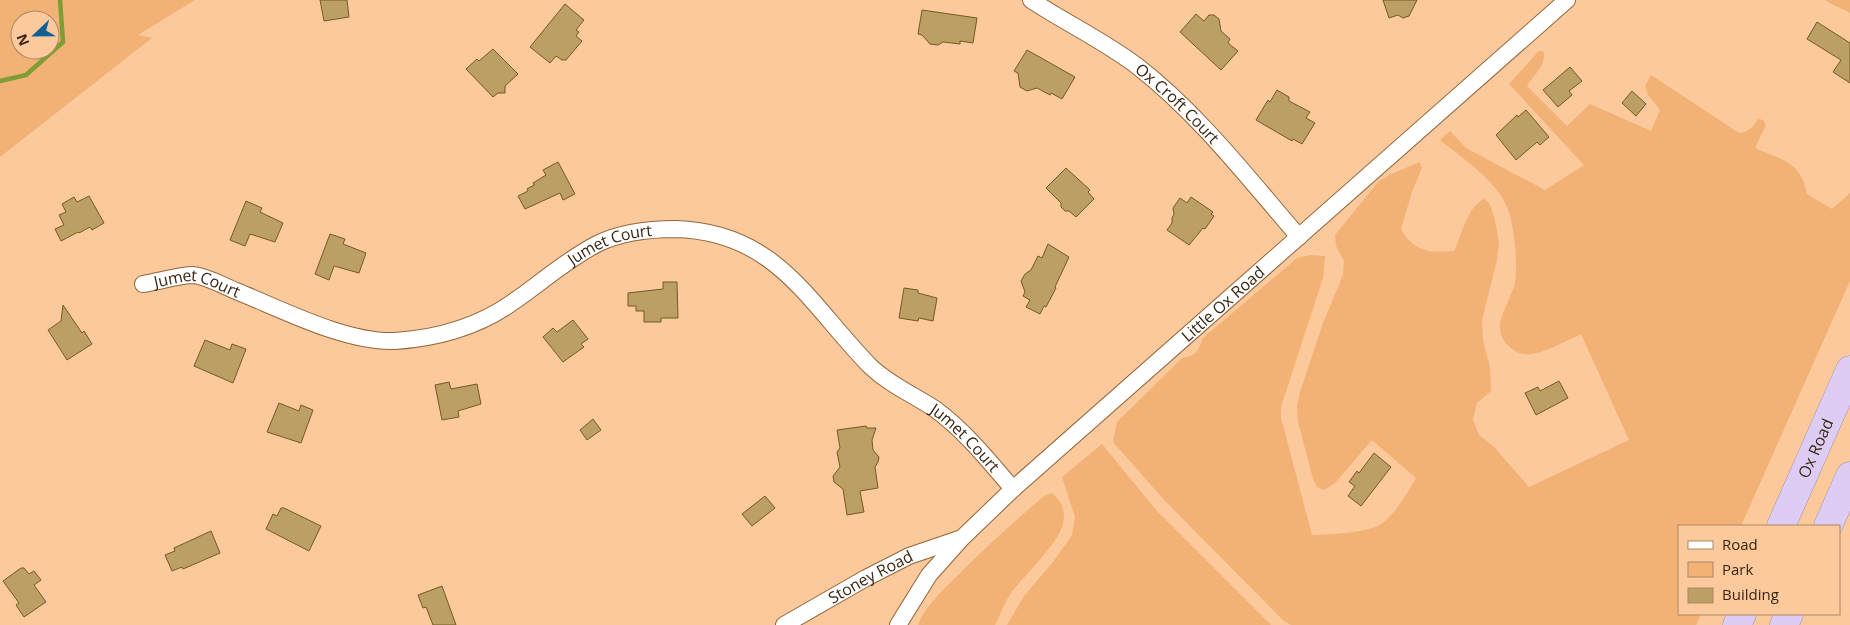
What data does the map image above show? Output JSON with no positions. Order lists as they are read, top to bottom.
{
  "streets": {
    "highway": ["Ox Road"],
    "street": [
      "Ox Croft Court",
      "Jumet Court",
      "Little Ox Road",
      "Stoney Road"
    ]
  },
  "crossings": [
    ["Ox Croft Court", "Little Ox Road"],
    ["Jumet Court", "Little Ox Road"],
    ["Little Ox Road", "Stoney Road"]
  ],
  "legend": ["Road", "Park", "Building"],
  "north": "left"
}
